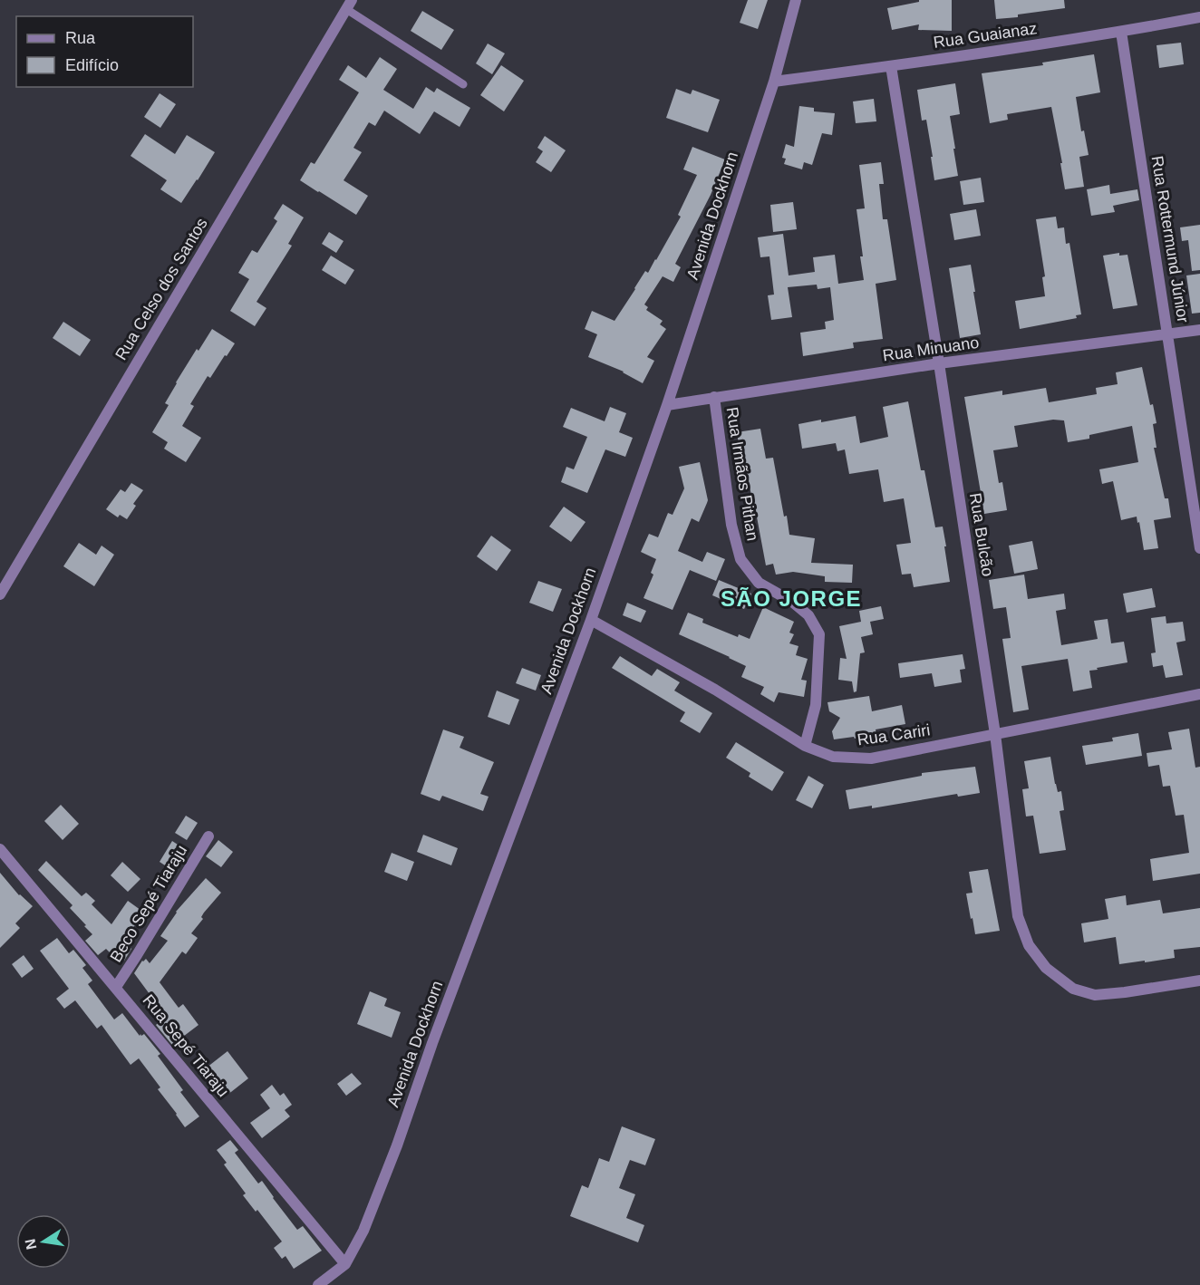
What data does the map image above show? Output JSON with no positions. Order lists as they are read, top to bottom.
{
  "streets": {
    "street": [
      "Rua Guaianaz",
      "Avenida Dockhorn",
      "Rua Rottermund Júnior",
      "Rua Celso dos Santos",
      "Rua Minuano",
      "Rua Irmãos Pithan",
      "Rua Bulcão",
      "Rua Cariri",
      "Beco Sepé Tiaraju",
      "Rua Sepé Tiaraju"
    ]
  },
  "crossings": [
    ["Rua Guaianaz", "Avenida Dockhorn"],
    ["Rua Guaianaz", "Rua Rottermund Júnior"],
    ["Rua Guaianaz", "Rua Bulcão"],
    ["Avenida Dockhorn", "Rua Minuano"],
    ["Avenida Dockhorn", "Rua Cariri"],
    ["Avenida Dockhorn", "Rua Sepé Tiaraju"],
    ["Rua Rottermund Júnior", "Rua Minuano"],
    ["Rua Minuano", "Rua Irmãos Pithan"],
    ["Rua Minuano", "Rua Bulcão"],
    ["Rua Irmãos Pithan", "Rua Cariri"],
    ["Rua Bulcão", "Rua Cariri"],
    ["Beco Sepé Tiaraju", "Rua Sepé Tiaraju"]
  ],
  "districts": ["SÃO JORGE"],
  "legend": ["Rua", "Edifício"],
  "north": "left"
}
